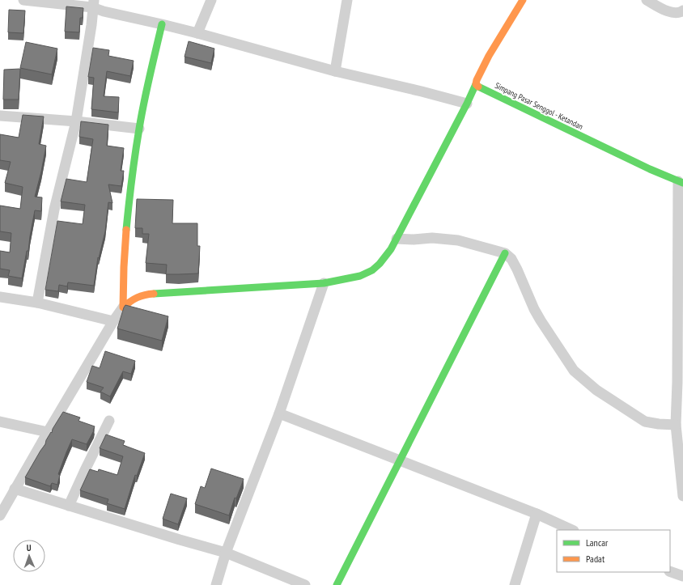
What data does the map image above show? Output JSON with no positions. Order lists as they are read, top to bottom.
{
  "streets": {
    "street": ["Simpang Pasar Senggol - Ketandan"]
  },
  "legend": ["Lancar", "Padat"],
  "north": "top"
}
